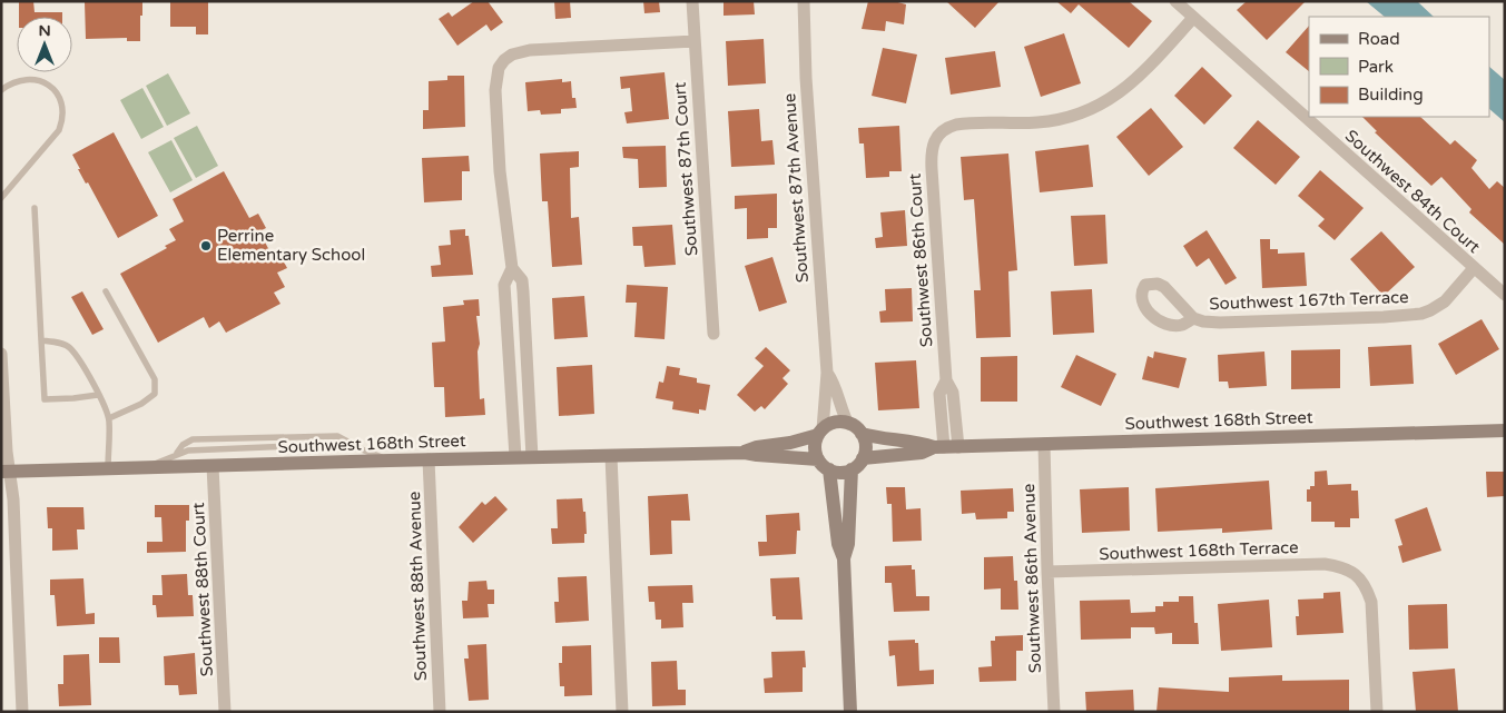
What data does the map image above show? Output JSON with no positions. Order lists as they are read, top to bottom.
{
  "streets": {
    "street": [
      "Southwest 87th Court",
      "Southwest 87th Avenue",
      "Southwest 84th Court",
      "Southwest 86th Court",
      "Southwest 167th Terrace",
      "Southwest 168th Street",
      "Southwest 168th Terrace",
      "Southwest 86th Avenue",
      "Southwest 88th Avenue",
      "Southwest 88th Court"
    ]
  },
  "crossings": [
    ["Southwest 87th Avenue", "Southwest 168th Street"],
    ["Southwest 84th Court", "Southwest 86th Court"],
    ["Southwest 84th Court", "Southwest 167th Terrace"],
    ["Southwest 86th Court", "Southwest 168th Street"],
    ["Southwest 168th Street", "Southwest 86th Avenue"],
    ["Southwest 168th Street", "Southwest 88th Avenue"],
    ["Southwest 168th Street", "Southwest 88th Court"],
    ["Southwest 168th Terrace", "Southwest 86th Avenue"]
  ],
  "places": ["Perrine Elementary School"],
  "legend": ["Road", "Park", "Building"],
  "north": "top"
}
